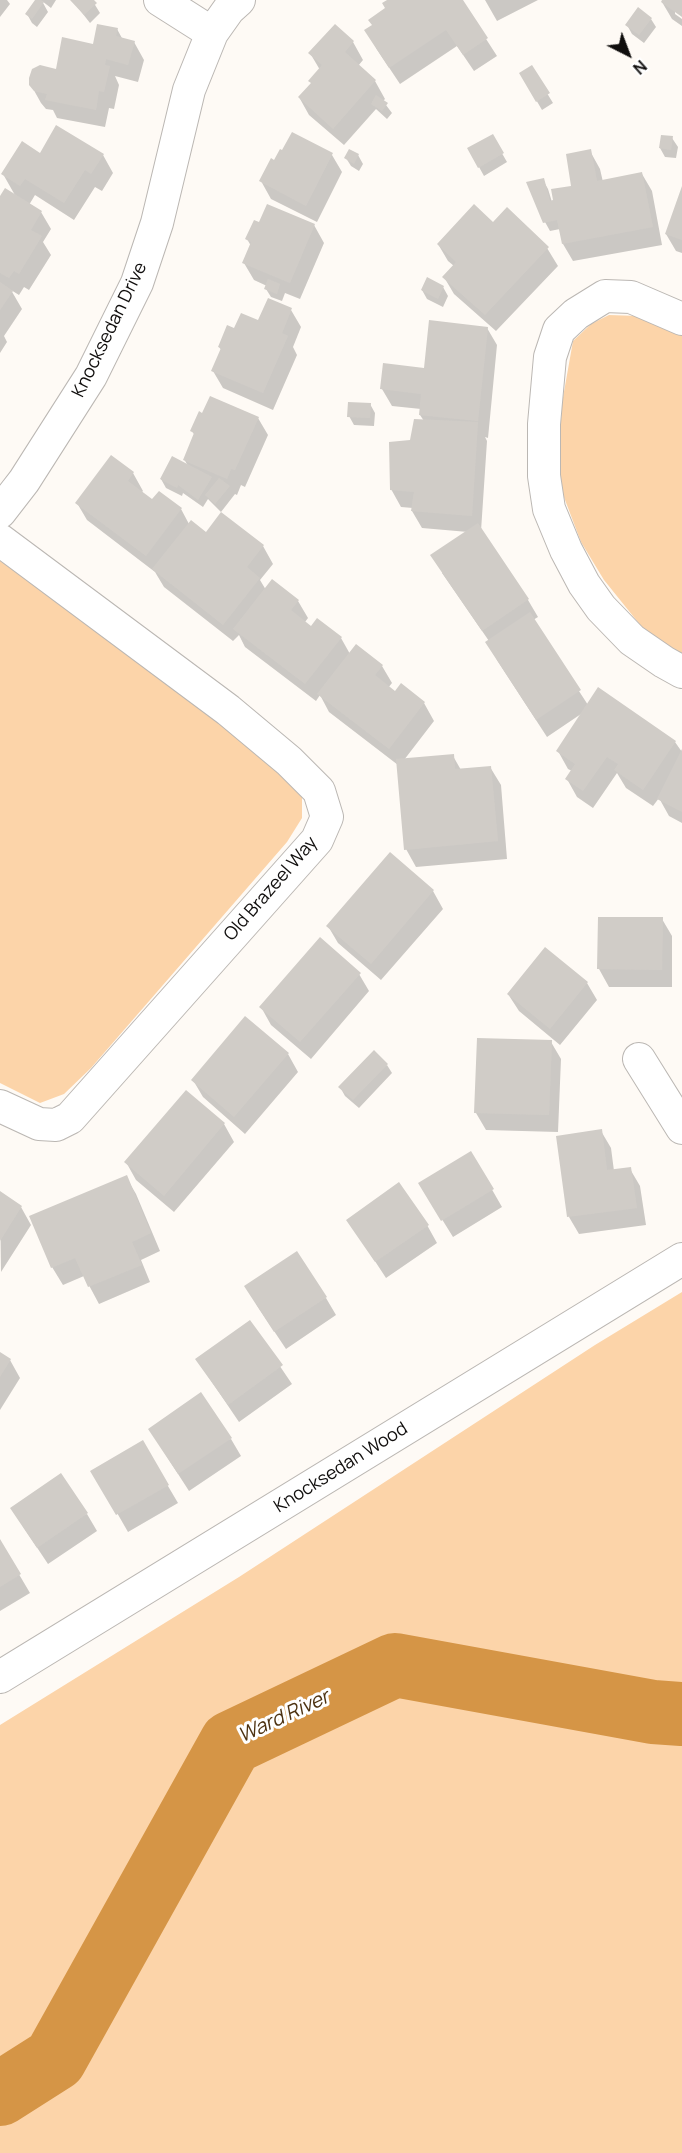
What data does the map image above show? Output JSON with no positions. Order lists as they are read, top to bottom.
{
  "streets": {
    "street": ["Knocksedan Drive", "Old Brazeel Way", "Knocksedan Wood"]
  },
  "water": ["Ward River"],
  "north": "bottom right"
}
